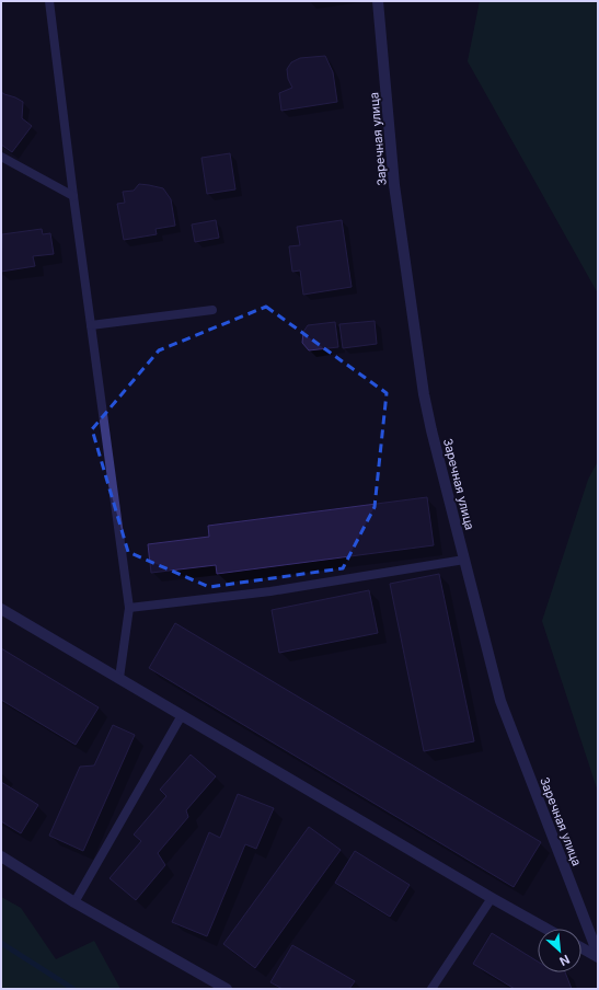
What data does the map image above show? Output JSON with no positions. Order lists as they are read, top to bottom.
{
  "streets": {
    "street": ["Заречная улица"]
  },
  "north": "bottom right"
}
